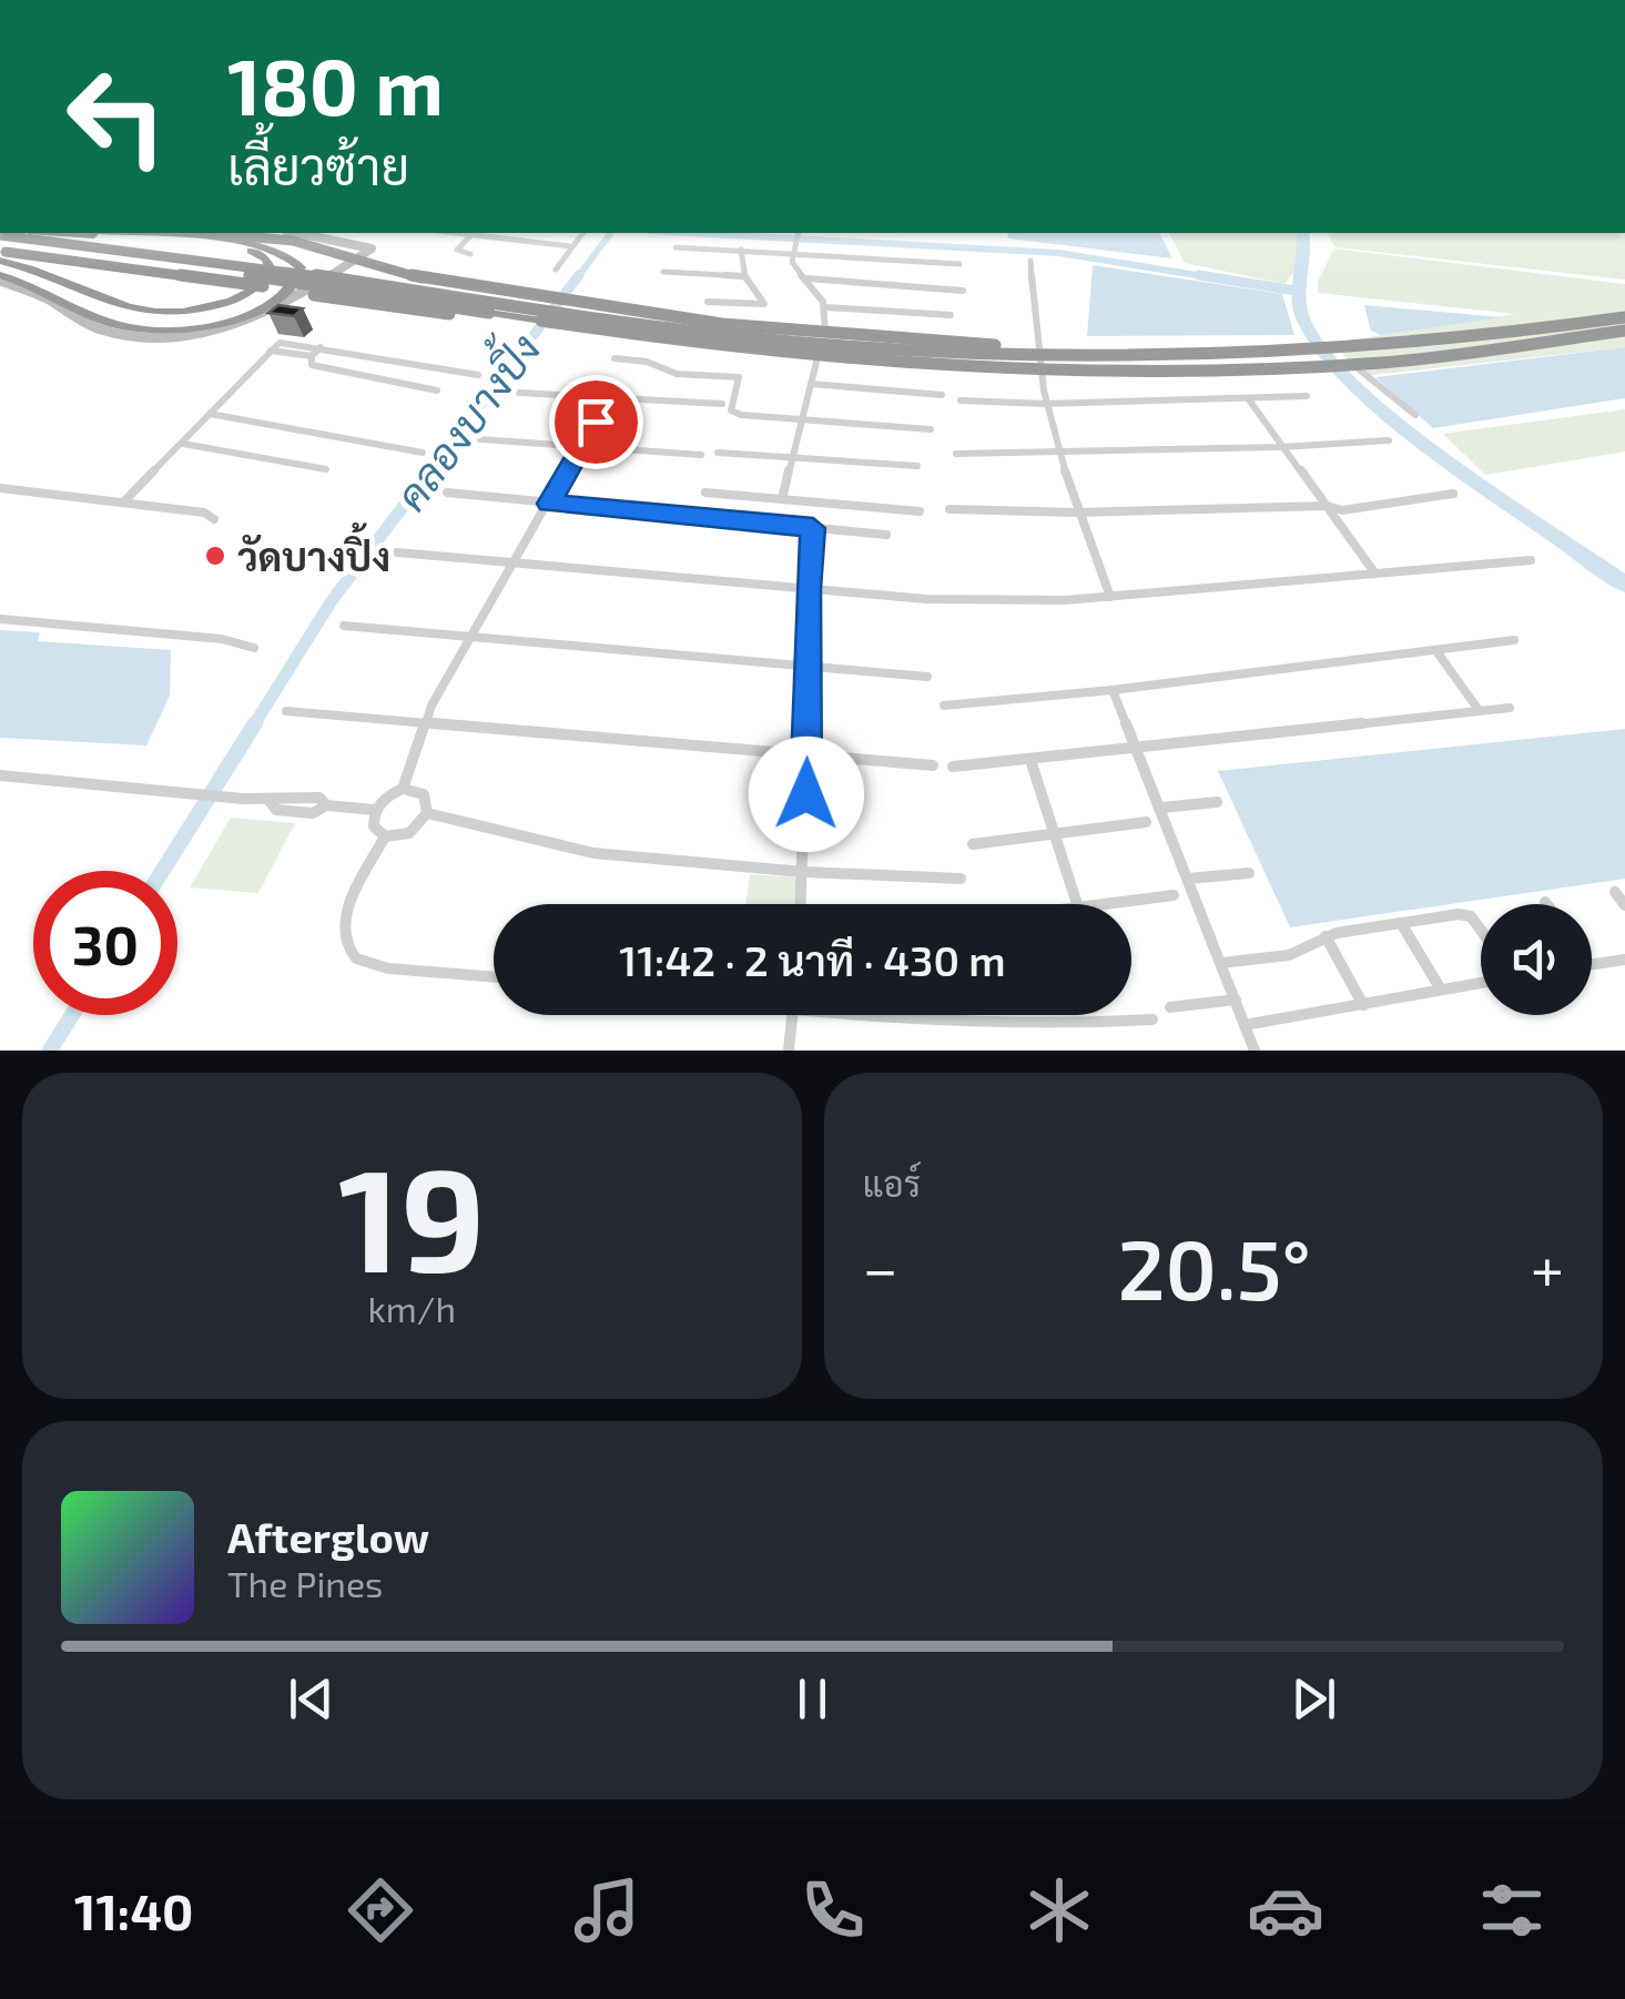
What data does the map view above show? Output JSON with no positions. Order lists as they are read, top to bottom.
{
  "water": ["คลองบางปิ้ง"],
  "places": ["วัดบางปิ้ง"],
  "page": {
    "turn": ["180 m", "เลี้ยวซ้าย"],
    "limit": "30",
    "trip": "11:42 · 2 นาที · 430 m",
    "tile": [
      ["19", "km/h"],
      "แอร์"
    ],
    "heat": ["−", "20.5°", "+"],
    "song": ["Afterglow", "The Pines"],
    "tabs": "11:40"
  }
}
